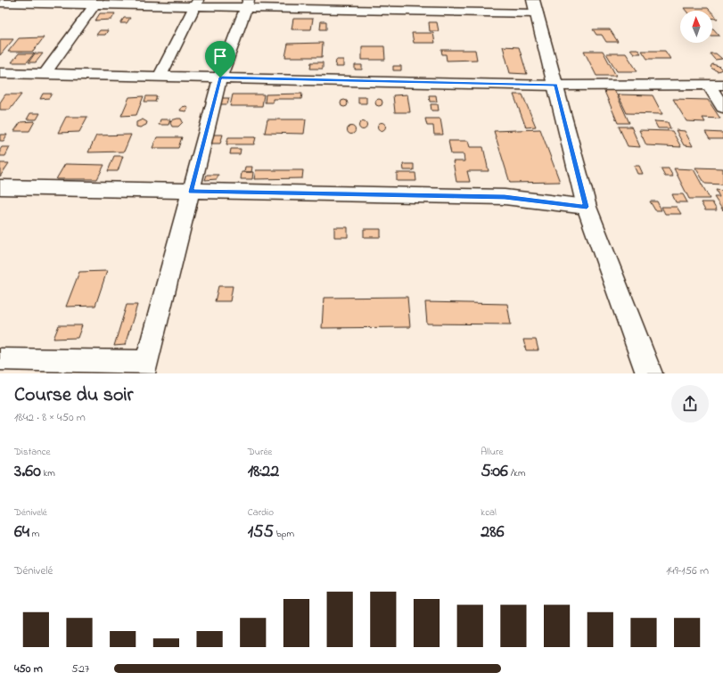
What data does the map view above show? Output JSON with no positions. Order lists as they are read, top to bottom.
{
  "north": "top",
  "page": {
    "heading": ["Course du soir", "18:42 · 8 × 450 m"],
    "stats": [
      ["Distance", "3.60 km"],
      ["Durée", "18:22"],
      ["Allure", "5:06 /km"],
      ["Dénivelé", "64 m"],
      ["Cardio", "155 bpm"],
      ["kcal", "286"]
    ],
    "chart": ["Dénivelé", "149–156 m"],
    "list": [
      {
        "name": "450 m",
        "note": "5:27"
      }
    ]
  }
}
